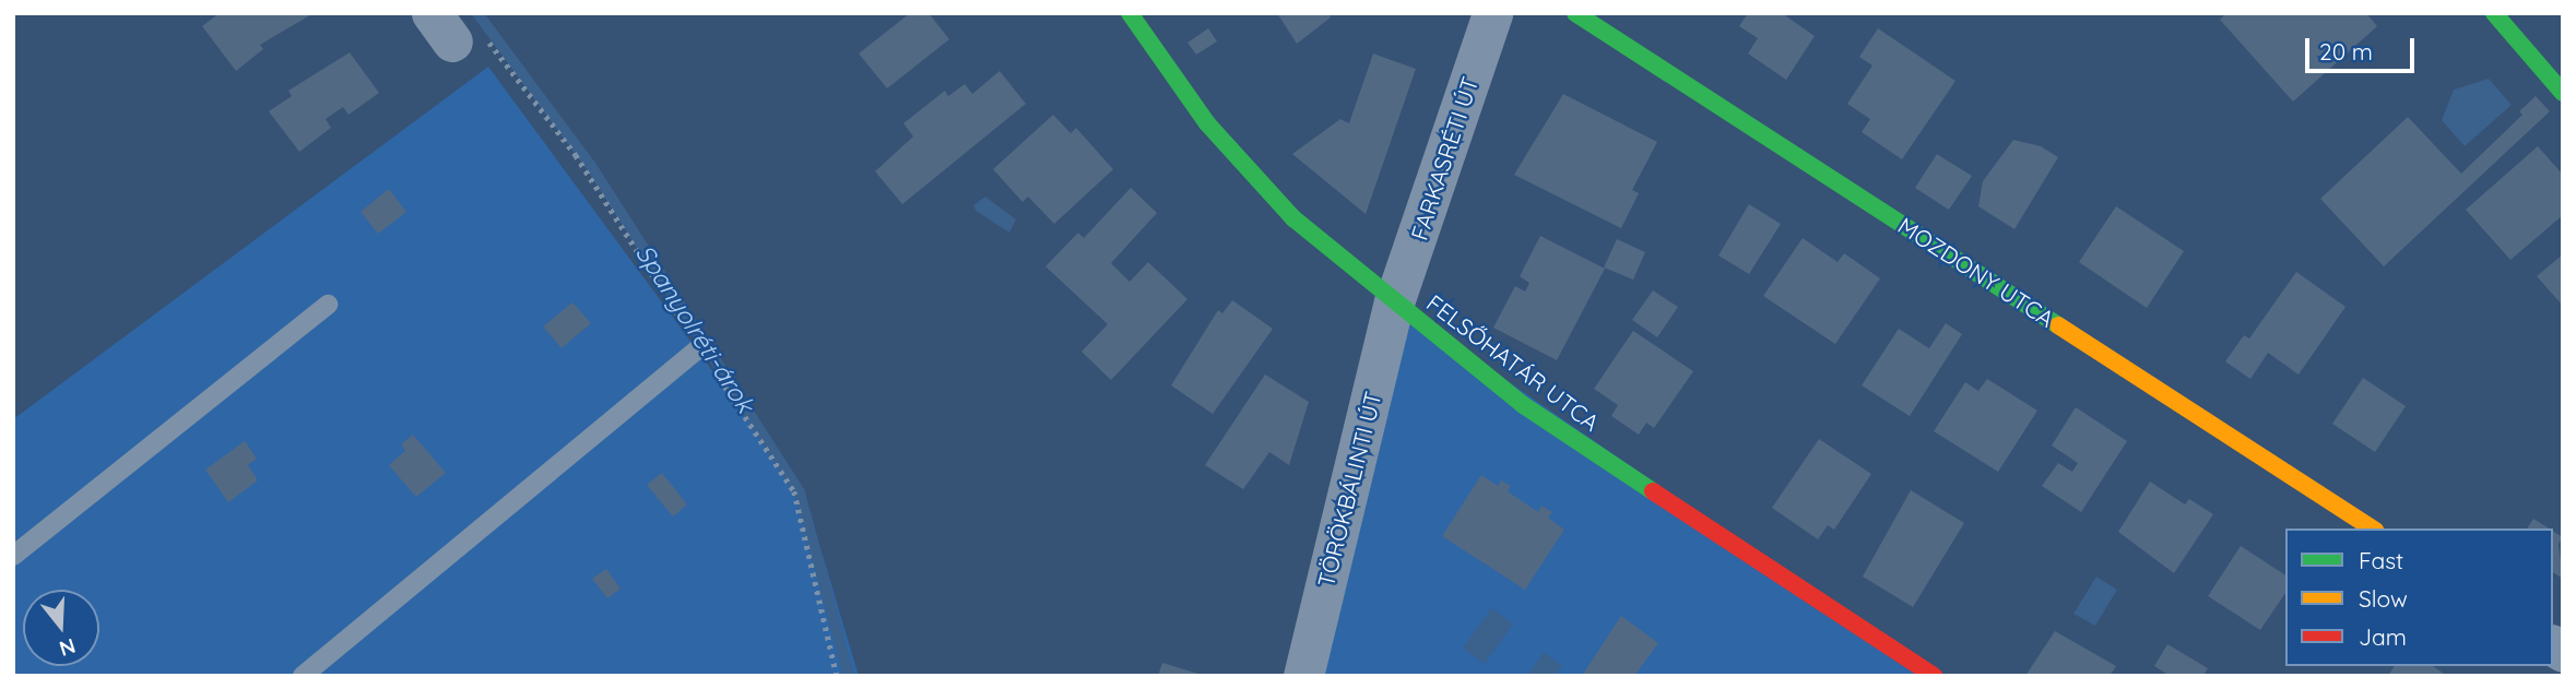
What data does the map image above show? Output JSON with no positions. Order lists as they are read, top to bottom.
{
  "streets": {
    "street": [
      "FARKASRÉTI ÚT",
      "MOZDONY UTCA",
      "FELSŐHATÁR UTCA",
      "TÖRÖKBÁLINTI ÚT"
    ]
  },
  "crossings": [
    ["FARKASRÉTI ÚT", "FELSŐHATÁR UTCA"],
    ["FARKASRÉTI ÚT", "TÖRÖKBÁLINTI ÚT"],
    ["FELSŐHATÁR UTCA", "TÖRÖKBÁLINTI ÚT"]
  ],
  "water": ["Spanyolréti-árok"],
  "legend": ["Fast", "Slow", "Jam"],
  "scale_bar": "20 m",
  "north": "bottom"
}
